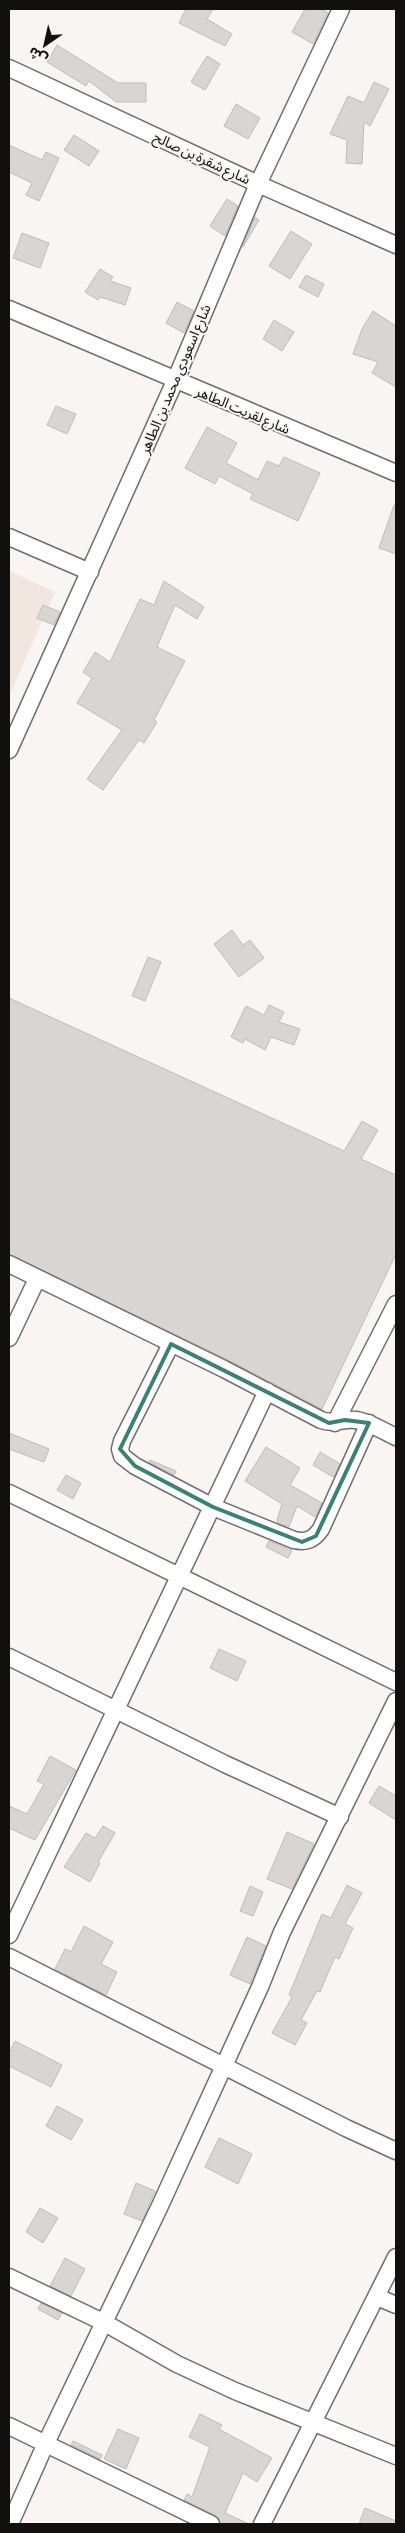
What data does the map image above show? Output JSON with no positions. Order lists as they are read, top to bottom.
{
  "streets": {
    "street": ["شارع شقرة بن صالح", "شارع اسعودي محمد بن الطاهر", "شارع لقريت الطاهر"]
  },
  "crossings": [
    ["شارع شقرة بن صالح", "شارع اسعودي محمد بن الطاهر"],
    ["شارع اسعودي محمد بن الطاهر", "شارع لقريت الطاهر"]
  ],
  "north": "bottom left"
}
